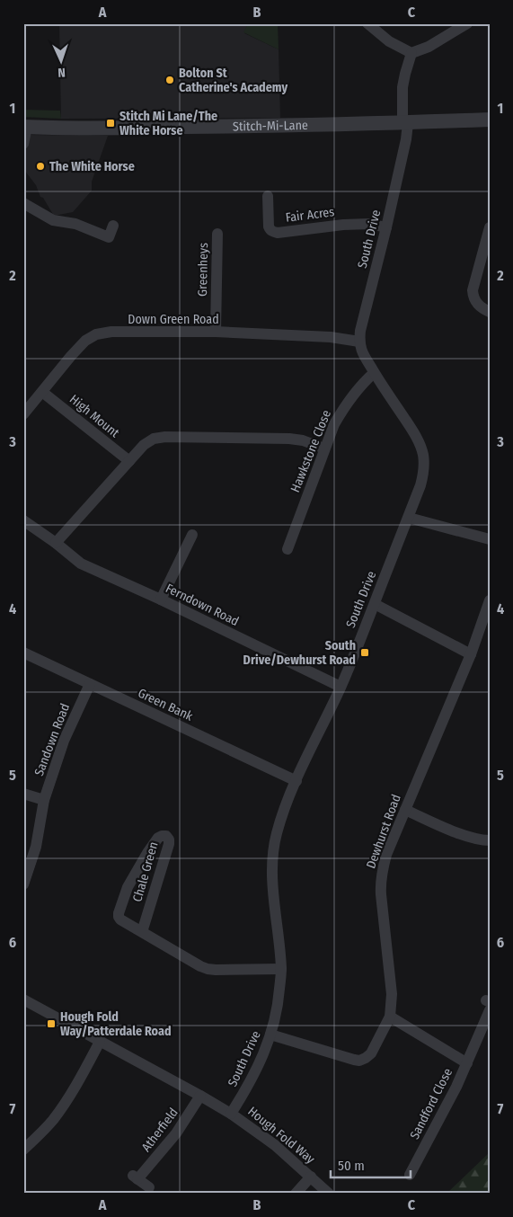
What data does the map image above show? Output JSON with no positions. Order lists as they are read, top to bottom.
{
  "streets": {
    "street": [
      "Stitch-Mi-Lane",
      "Fair Acres",
      "South Drive",
      "Greenheys",
      "Down Green Road",
      "High Mount",
      "Hawkstone Close",
      "Ferndown Road",
      "Green Bank",
      "Sandown Road",
      "Dewhurst Road",
      "Chale Green",
      "Sandford Close",
      "Atherfield",
      "Hough Fold Way"
    ]
  },
  "crossings": [
    ["Stitch-Mi-Lane", "South Drive"],
    ["Fair Acres", "South Drive"],
    ["South Drive", "Down Green Road"],
    ["South Drive", "Hawkstone Close"],
    ["South Drive", "Ferndown Road"],
    ["South Drive", "Green Bank"],
    ["South Drive", "Dewhurst Road"],
    ["South Drive", "Chale Green"],
    ["South Drive", "Hough Fold Way"],
    ["Greenheys", "Down Green Road"],
    ["Down Green Road", "High Mount"],
    ["Green Bank", "Sandown Road"],
    ["Dewhurst Road", "Sandford Close"],
    ["Atherfield", "Hough Fold Way"]
  ],
  "places": {
    "other": ["Bolton St Catherine's Academy", "The White Horse"],
    "transit": ["Stitch Mi Lane/The White Horse", "South Drive/Dewhurst Road", "Hough Fold Way/Patterdale Road"]
  },
  "scale_bar": "50 m",
  "north": "bottom",
  "grid": {
    "columns": ["A", "B", "C"],
    "rows": [
      "1",
      "2",
      "3",
      "4",
      "5",
      "6",
      "7"
    ]
  }
}
